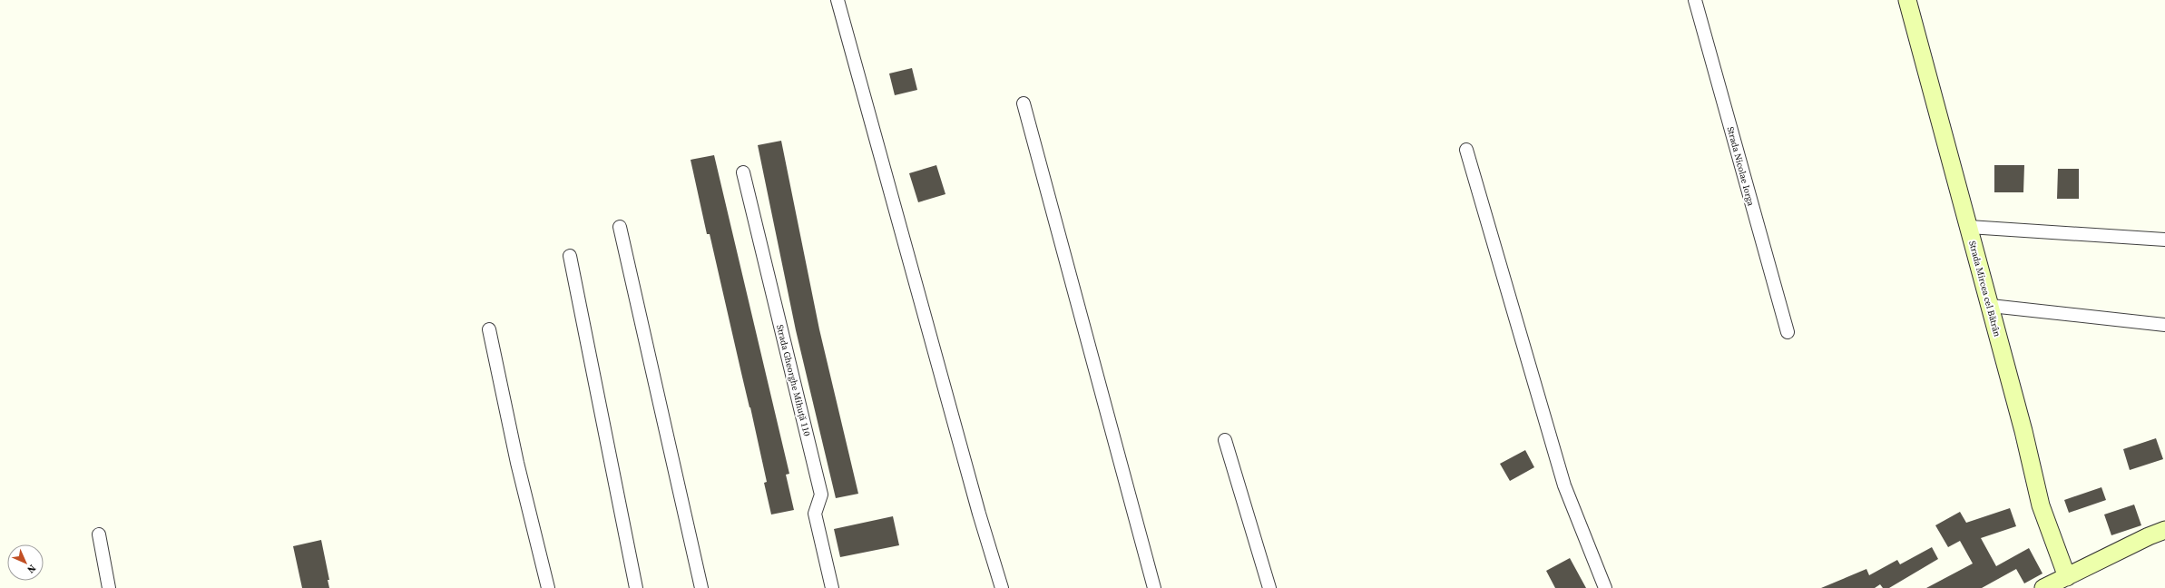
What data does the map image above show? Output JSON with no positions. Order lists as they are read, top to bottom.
{
  "streets": {
    "street": ["Strada Nicolae Iorga", "Strada Mircea cel Bătrân", "Strada Gheorghe Mihuță 110"]
  },
  "north": "bottom right"
}
